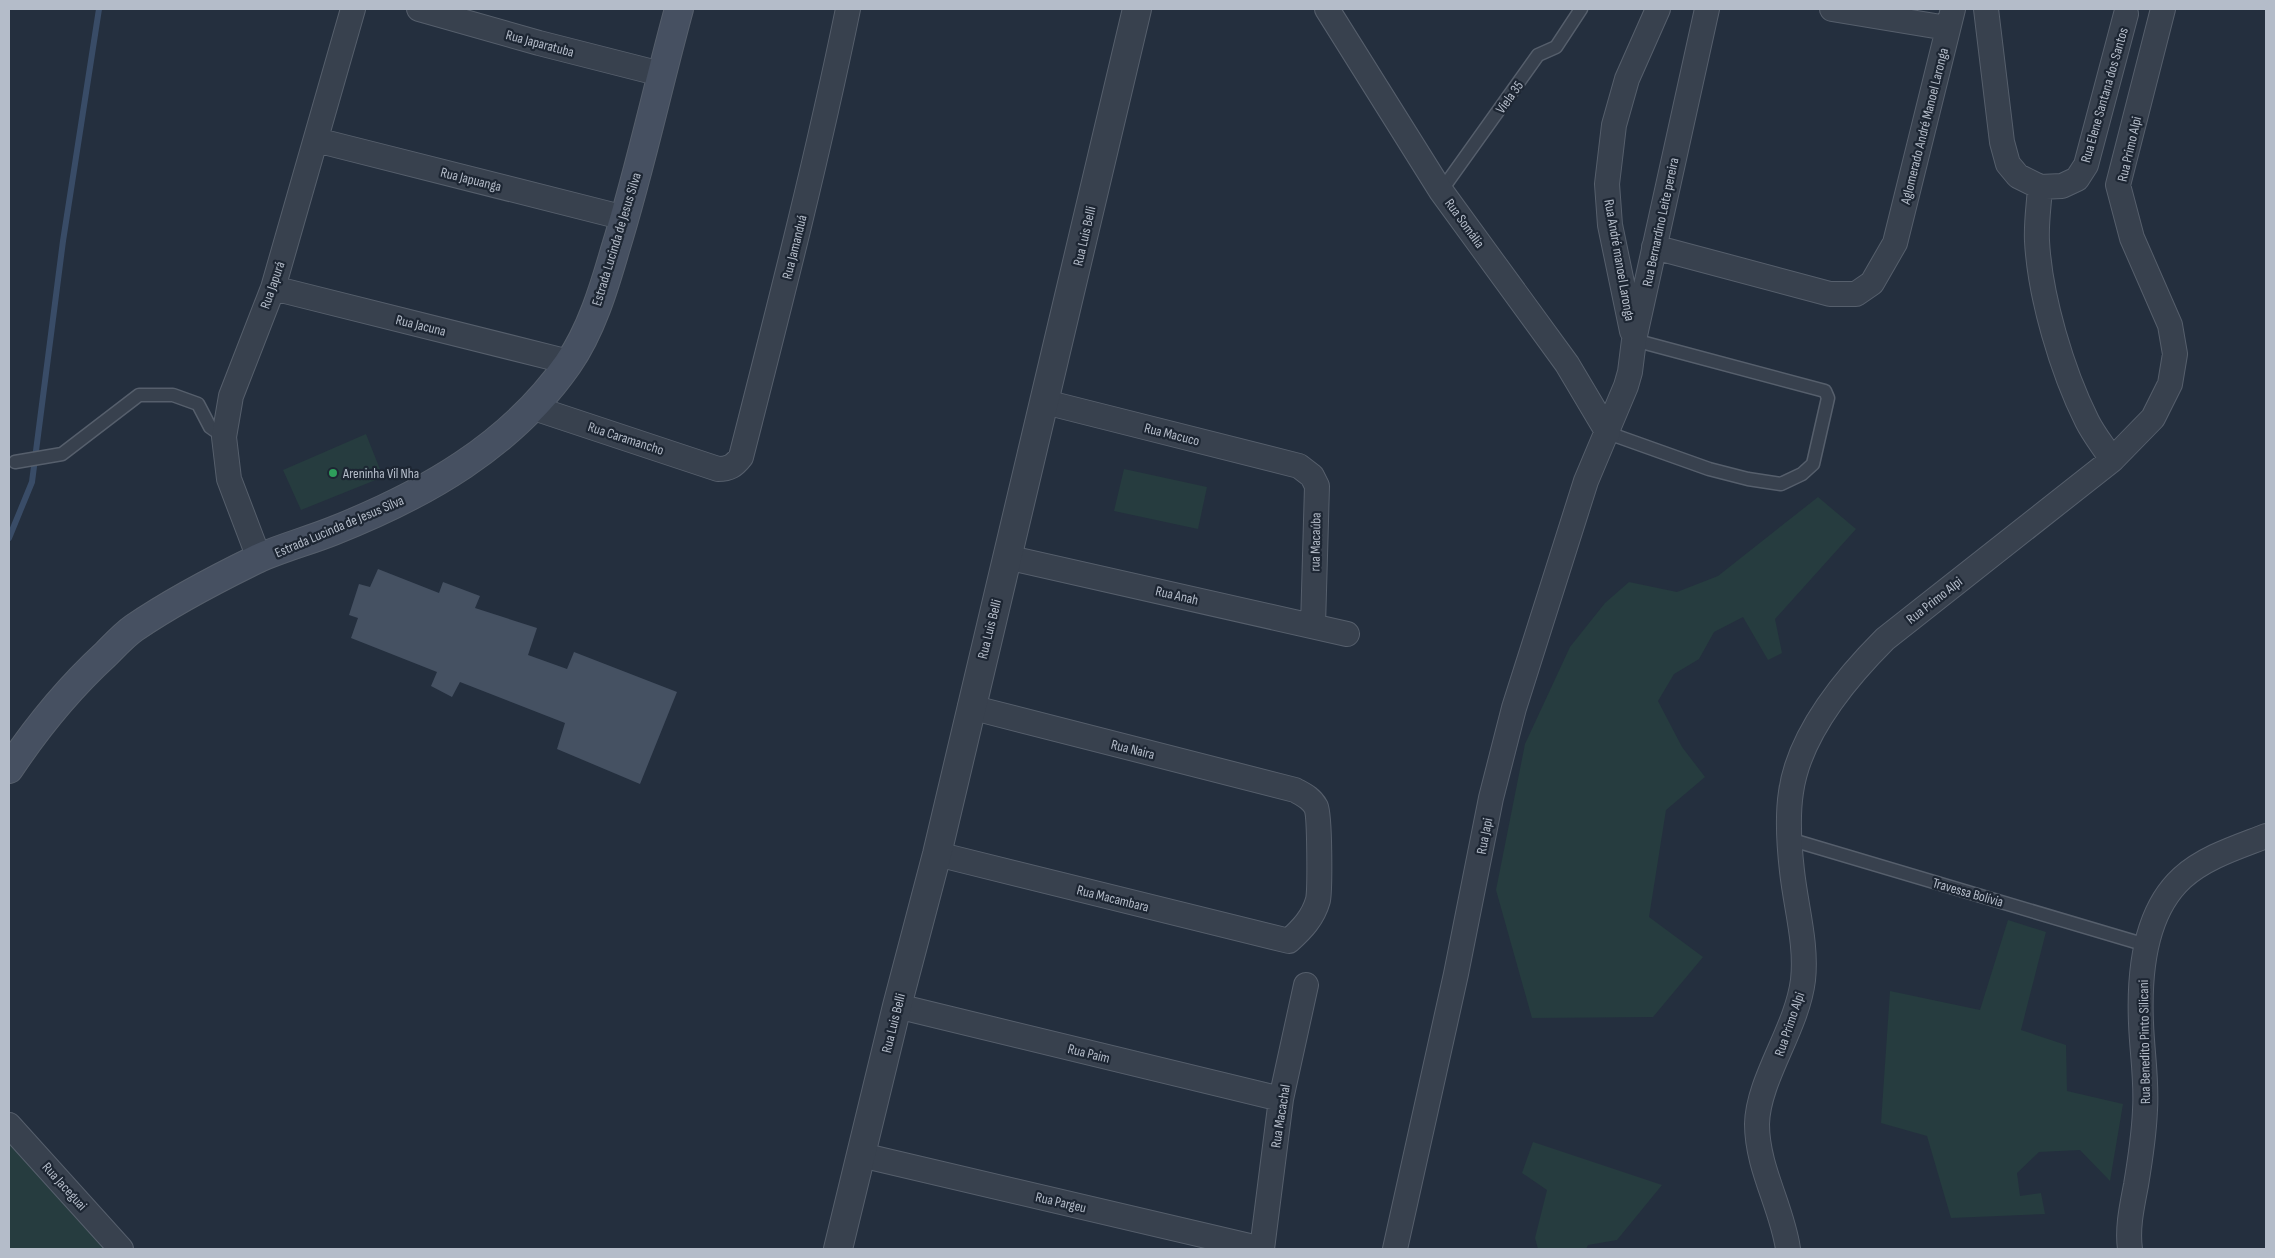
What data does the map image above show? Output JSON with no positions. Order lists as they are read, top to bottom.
{
  "streets": {
    "main road": ["Estrada Lucinda de Jesus Silva"],
    "street": [
      "Rua Japaratuba",
      "Rua Elene Santana dos Santos",
      "Aglomerado André Manoel Laronga",
      "Rua Primo Alpi",
      "Rua Japuanga",
      "Rua Bernardino Leite pereira",
      "Rua Somália",
      "Rua Luis Belli",
      "Rua Jamanduá",
      "Rua André manoel Laronga",
      "Rua Japurá",
      "Rua Jacuna",
      "Rua Macuco",
      "Rua Caramancho",
      "rua Macaúba",
      "Rua Anah",
      "Rua Naira",
      "Rua Japi",
      "Rua Macambara",
      "Rua Benedito Pinto Silicani",
      "Rua Paim",
      "Rua Macachal",
      "Rua Jaceguai",
      "Rua Pargeu"
    ],
    "lane": ["Viela 35", "Travessa Bolívia"]
  },
  "crossings": [
    ["Rua Japaratuba", "Estrada Lucinda de Jesus Silva"],
    ["Viela 35", "Rua Somália"],
    ["Aglomerado André Manoel Laronga", "Rua Bernardino Leite pereira"],
    ["Rua Primo Alpi", "Travessa Bolívia"],
    ["Rua Japuanga", "Estrada Lucinda de Jesus Silva"],
    ["Rua Japuanga", "Rua Japurá"],
    ["Rua Bernardino Leite pereira", "Rua Somália"],
    ["Rua Bernardino Leite pereira", "Rua André manoel Laronga"],
    ["Rua Bernardino Leite pereira", "Rua Japi"],
    ["Rua Somália", "Rua Japi"],
    ["Rua Luis Belli", "Rua Macuco"],
    ["Rua Luis Belli", "Rua Anah"],
    ["Rua Luis Belli", "Rua Naira"],
    ["Rua Luis Belli", "Rua Macambara"],
    ["Rua Luis Belli", "Rua Paim"],
    ["Rua Luis Belli", "Rua Pargeu"],
    ["Estrada Lucinda de Jesus Silva", "Rua Japurá"],
    ["Estrada Lucinda de Jesus Silva", "Rua Jacuna"],
    ["Estrada Lucinda de Jesus Silva", "Rua Caramancho"],
    ["Rua Jamanduá", "Rua Caramancho"],
    ["Rua Japurá", "Rua Jacuna"],
    ["Rua Macuco", "rua Macaúba"],
    ["rua Macaúba", "Rua Anah"],
    ["Rua Naira", "Rua Macambara"],
    ["Travessa Bolívia", "Rua Benedito Pinto Silicani"],
    ["Rua Paim", "Rua Macachal"],
    ["Rua Macachal", "Rua Pargeu"]
  ],
  "places": ["Areninha Vil Nha"]
}
